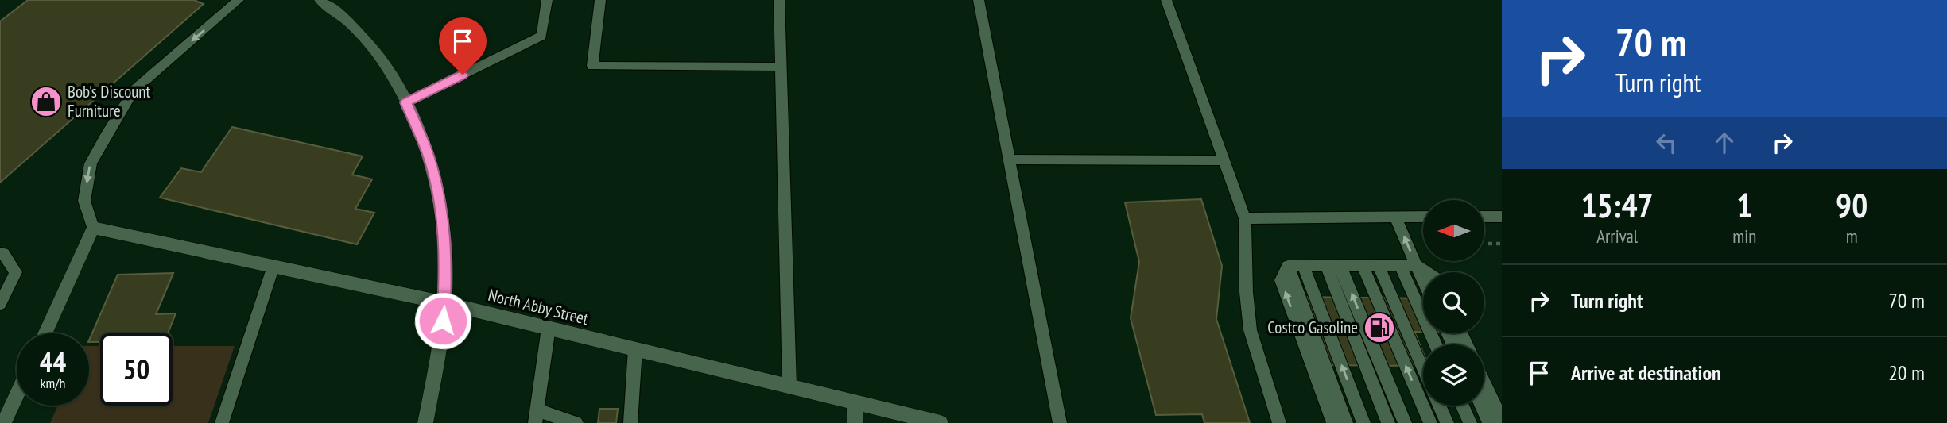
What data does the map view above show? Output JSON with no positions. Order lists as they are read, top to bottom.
{
  "streets": {
    "street": ["North Abby Street"]
  },
  "places": {
    "shop": ["Bob's Discount Furniture"],
    "fuel station": ["Costco Gasoline"]
  },
  "north": "left",
  "page": {
    "turn": ["70 m", "Turn right"],
    "eta": [
      "15:47",
      "Arrival",
      "1",
      "min",
      "90",
      "m"
    ],
    "list": [
      {
        "name": "Turn right",
        "value": "70 m"
      },
      {
        "name": "Arrive at destination",
        "value": "20 m"
      }
    ],
    "speed": "44 km/h",
    "limit": "50"
  }
}
